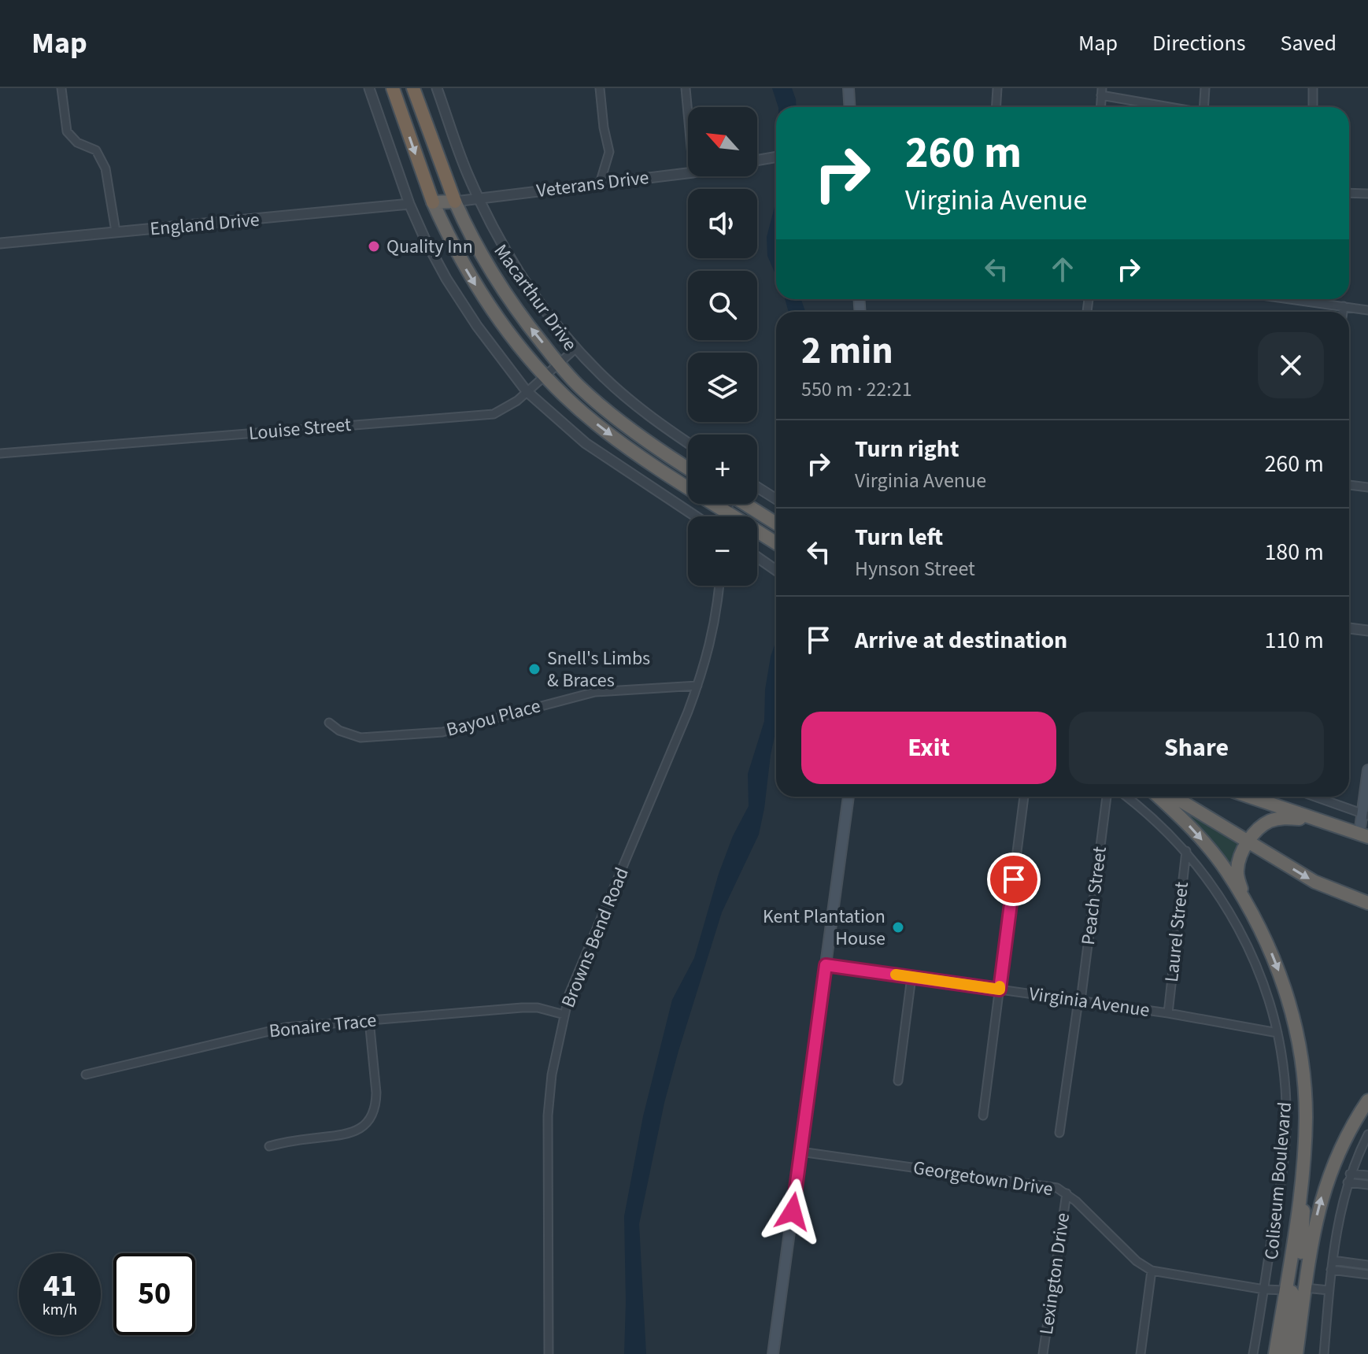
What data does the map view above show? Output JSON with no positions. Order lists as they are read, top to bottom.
{
  "streets": {
    "highway": ["Macarthur Drive", "Coliseum Boulevard"],
    "street": [
      "Veterans Drive",
      "England Drive",
      "Louise Street",
      "Bayou Place",
      "Peach Street",
      "Laurel Street",
      "Browns Bend Road",
      "Virginia Avenue",
      "Bonaire Trace",
      "Georgetown Drive",
      "Lexington Drive"
    ]
  },
  "crossings": [
    ["Veterans Drive", "Macarthur Drive"],
    ["Macarthur Drive", "Louise Street"],
    ["Bayou Place", "Browns Bend Road"],
    ["Peach Street", "Virginia Avenue"],
    ["Laurel Street", "Virginia Avenue"],
    ["Browns Bend Road", "Bonaire Trace"],
    ["Virginia Avenue", "Coliseum Boulevard"],
    ["Georgetown Drive", "Coliseum Boulevard"],
    ["Georgetown Drive", "Lexington Drive"]
  ],
  "places": ["Quality Inn", "Snell's Limbs & Braces", "Kent Plantation House"],
  "north": "top left",
  "page": {
    "header": "Map",
    "nav": ["Map", "Directions", "Saved"],
    "map_buttons": ["+", "−"],
    "turn": ["260 m", "Virginia Avenue"],
    "heading": ["2 min", "550 m · 22:21"],
    "list": [
      {
        "name": "Turn right",
        "note": "Virginia Avenue",
        "value": "260 m"
      },
      {
        "name": "Turn left",
        "note": "Hynson Street",
        "value": "180 m"
      },
      {
        "name": "Arrive at destination",
        "value": "110 m"
      }
    ],
    "buttons": ["Exit", "Share"],
    "speed": "41 km/h",
    "limit": "50"
  }
}
